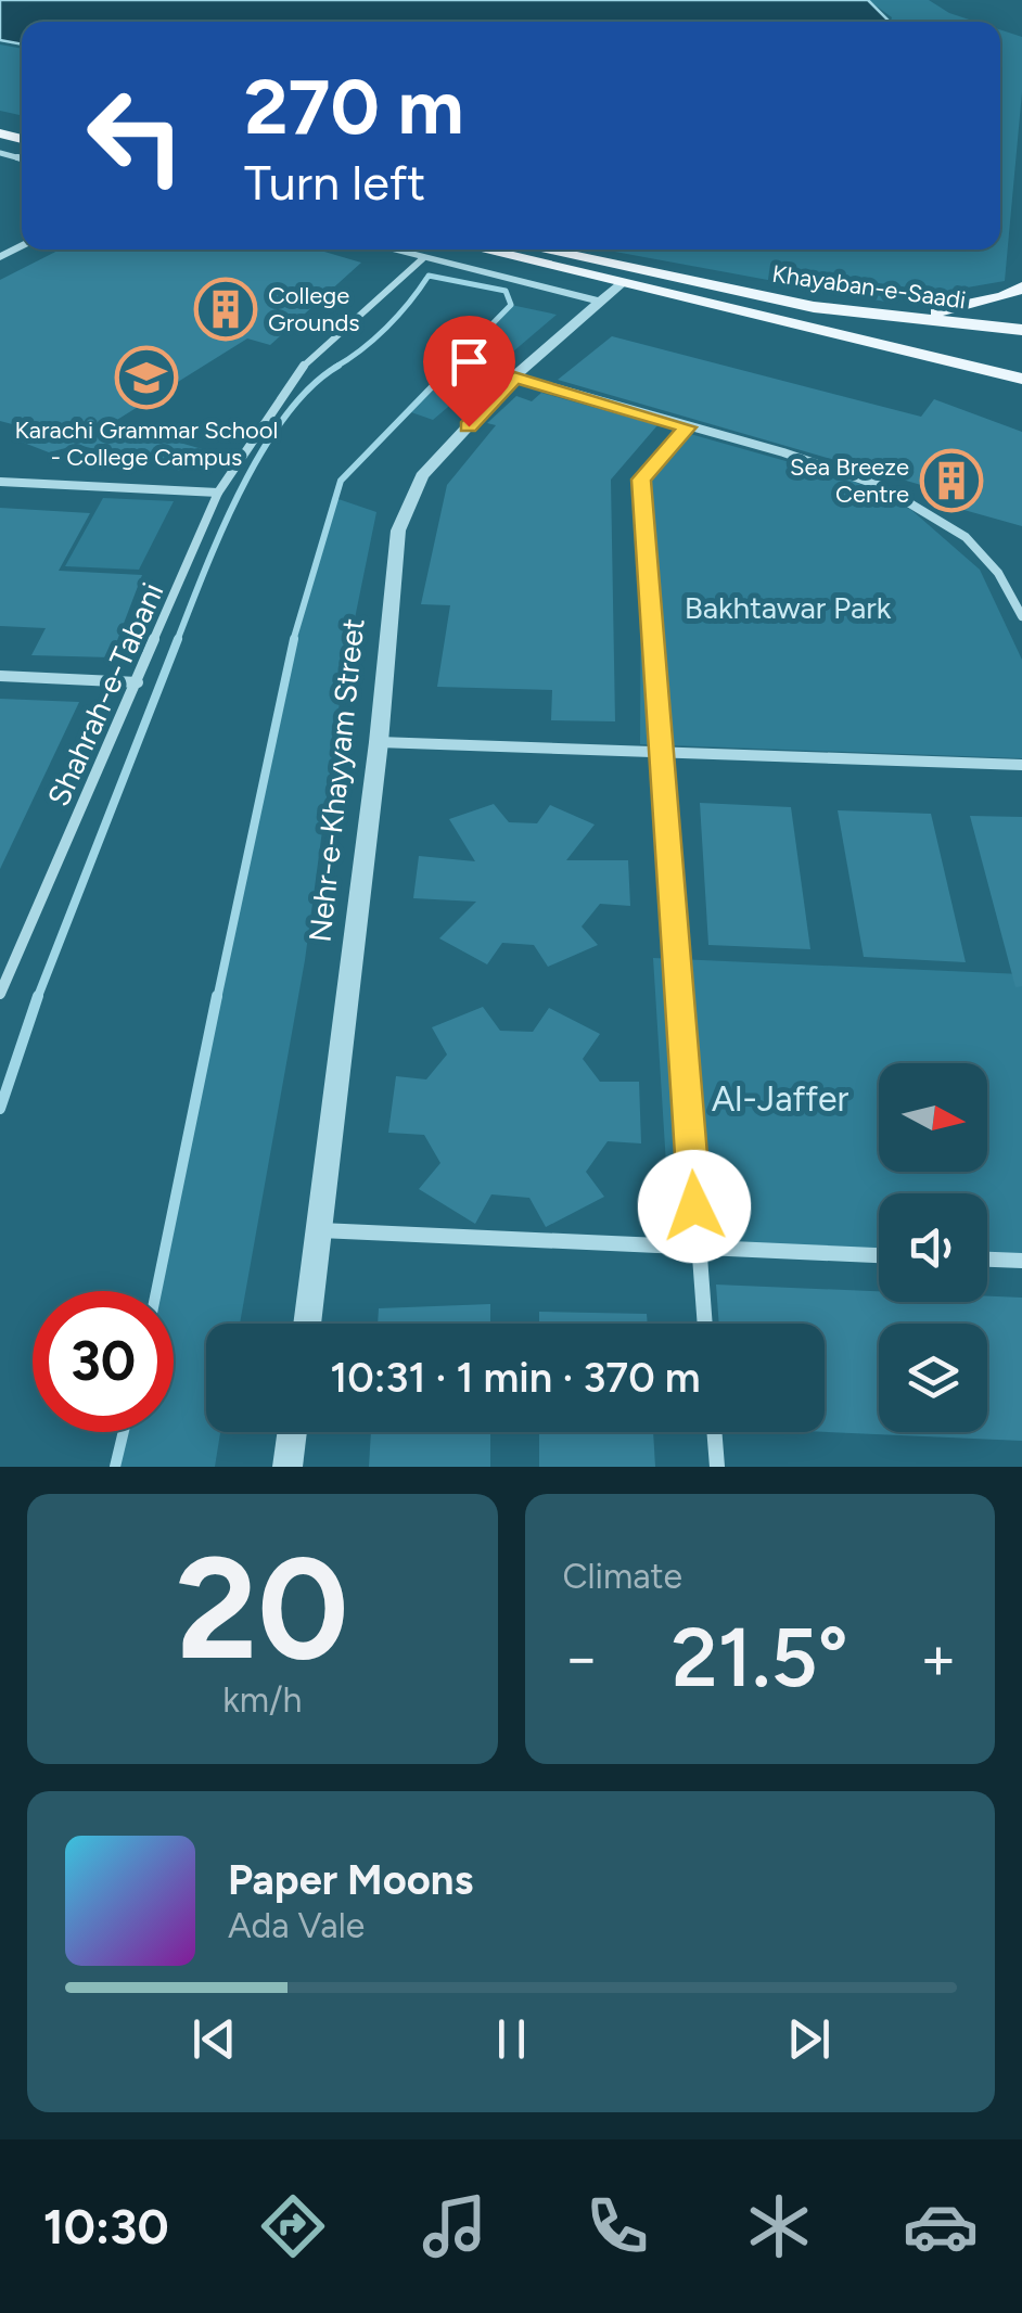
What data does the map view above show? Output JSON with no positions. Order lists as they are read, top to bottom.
{
  "streets": {
    "main road": ["Khayaban-e-Saadi"],
    "street": ["Shahrah-e-Tabani", "Nehr-e-Khayyam Street"]
  },
  "parks": ["Bakhtawar Park", "Al-Jaffer"],
  "places": {
    "building": ["College Grounds", "Sea Breeze Centre"],
    "school or university": ["Karachi Grammar School - College Campus"]
  },
  "north": "right",
  "page": {
    "turn": ["270 m", "Turn left"],
    "limit": "30",
    "trip": "10:31 · 1 min · 370 m",
    "tile": [
      ["20", "km/h"],
      "Climate"
    ],
    "heat": ["−", "21.5°", "+"],
    "song": ["Paper Moons", "Ada Vale"],
    "tabs": "10:30"
  }
}
